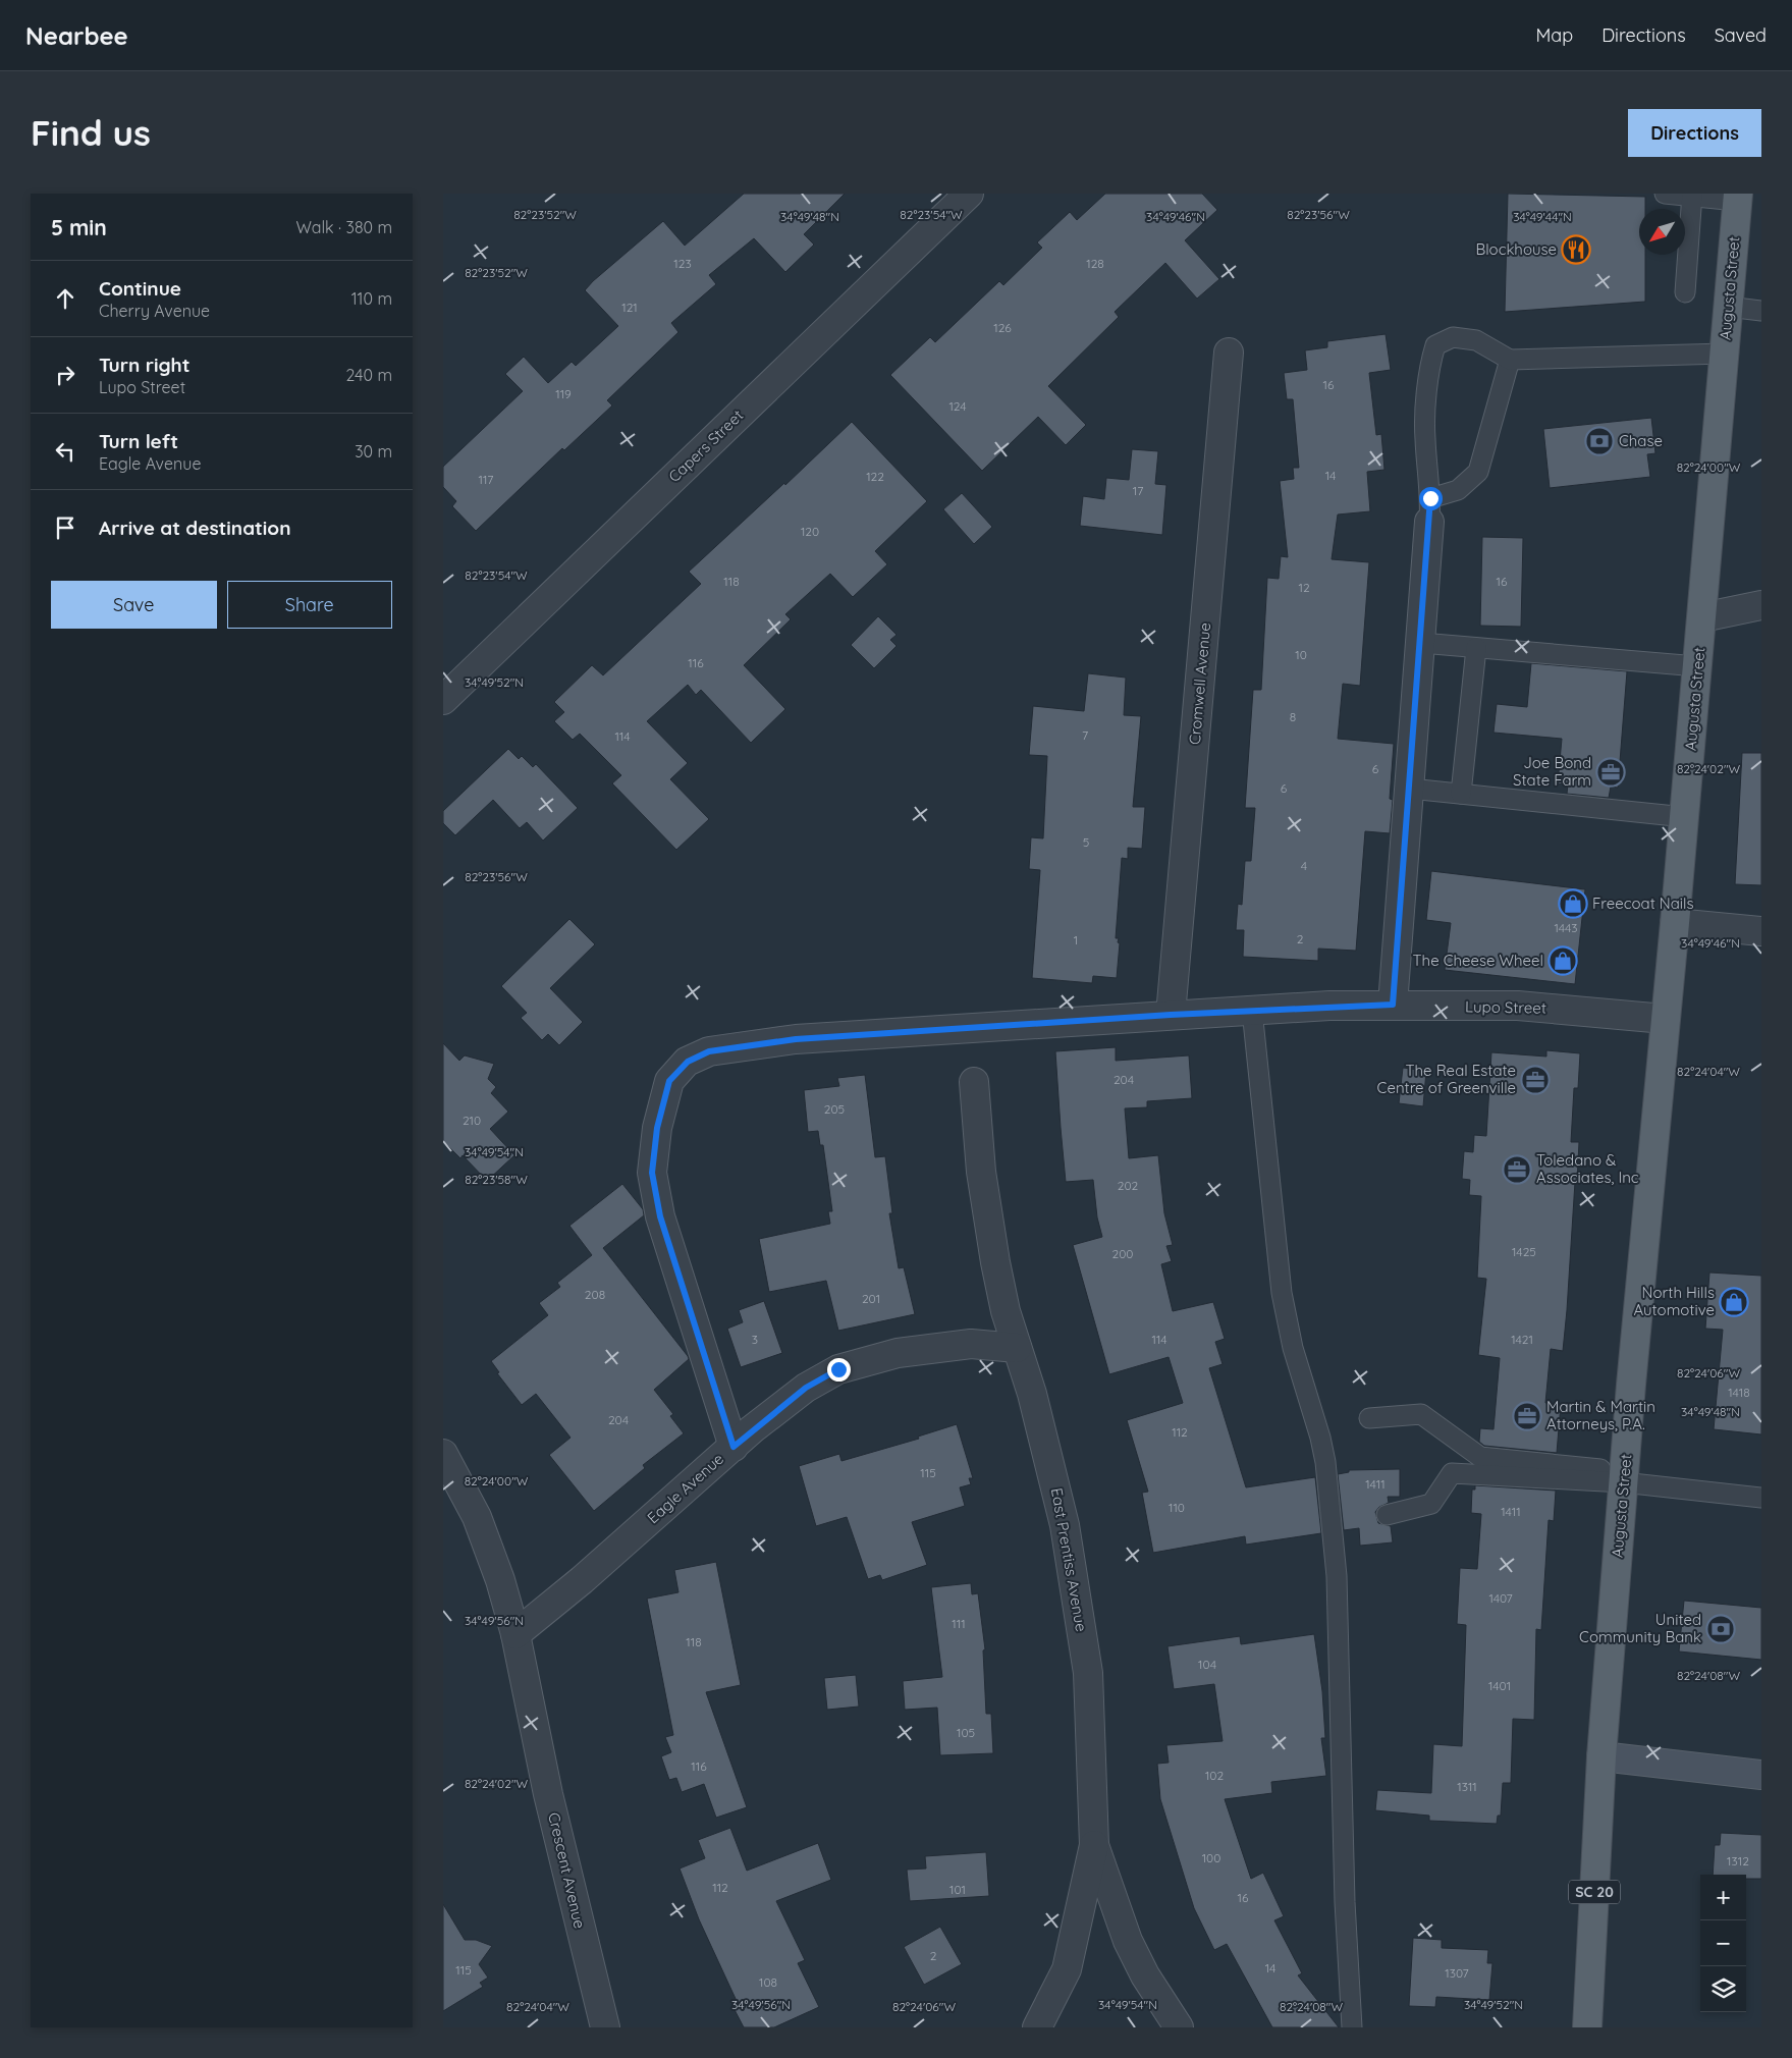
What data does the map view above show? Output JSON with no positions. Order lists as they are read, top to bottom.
{
  "streets": {
    "main road": ["Augusta Street", "SC 20"],
    "street": [
      "Capers Street",
      "Cromwell Avenue",
      "Lupo Street",
      "Eagle Avenue",
      "East Prentiss Avenue",
      "Crescent Avenue"
    ]
  },
  "crossings": [
    ["Augusta Street", "Lupo Street"],
    ["Cromwell Avenue", "Lupo Street"],
    ["Lupo Street", "Eagle Avenue"],
    ["Eagle Avenue", "East Prentiss Avenue"],
    ["Eagle Avenue", "Crescent Avenue"]
  ],
  "places": {
    "restaurant": ["Blockhouse"],
    "bank": ["Chase", "United Community Bank"],
    "office": [
      "Joe Bond State Farm",
      "The Real Estate Centre of Greenville",
      "Toledano & Associates, Inc",
      "Martin & Martin Attorneys, P.A."
    ],
    "shop": ["Freecoat Nails", "The Cheese Wheel", "North Hills Automotive"]
  },
  "house_numbers": [
    "123",
    "128",
    "121",
    "126",
    "16",
    "119",
    "124",
    "14",
    "122",
    "117",
    "17",
    "120",
    "118",
    "16",
    "12",
    "10",
    "116",
    "8",
    "7",
    "114",
    "6",
    "6",
    "5",
    "4",
    "1443",
    "2",
    "1",
    "204",
    "205",
    "210",
    "202",
    "1425",
    "200",
    "208",
    "201",
    "3",
    "114",
    "1421",
    "1418",
    "204",
    "112",
    "115",
    "1411",
    "110",
    "1411",
    "1407",
    "111",
    "118",
    "104",
    "1401",
    "105",
    "116",
    "102",
    "1311",
    "100",
    "1312",
    "112",
    "101",
    "16",
    "2",
    "14",
    "115",
    "1307",
    "108"
  ],
  "north": "bottom left",
  "page": {
    "header": "Nearbee",
    "nav": ["Map", "Directions", "Saved"],
    "buttons": [
      "Directions",
      ["Save", "Share"]
    ],
    "title": "Find us",
    "heading": ["5 min", "Walk · 380 m"],
    "list": [
      ["Continue", "Cherry Avenue", "110 m"],
      ["Turn right", "Lupo Street", "240 m"],
      ["Turn left", "Eagle Avenue", "30 m"],
      "Arrive at destination"
    ],
    "map_buttons": ["+", "−"]
  },
  "coordinates": [
    "82°23'52\"W",
    "82°23'56\"W",
    "82°23'54\"W",
    "34°49'48\"N",
    "34°49'46\"N",
    "34°49'44\"N",
    "82°24'00\"W",
    "34°49'52\"N",
    "82°24'02\"W",
    "82°24'04\"W",
    "34°49'54\"N",
    "82°23'58\"W",
    "82°24'06\"W",
    "34°49'56\"N",
    "82°24'08\"W"
  ]
}
